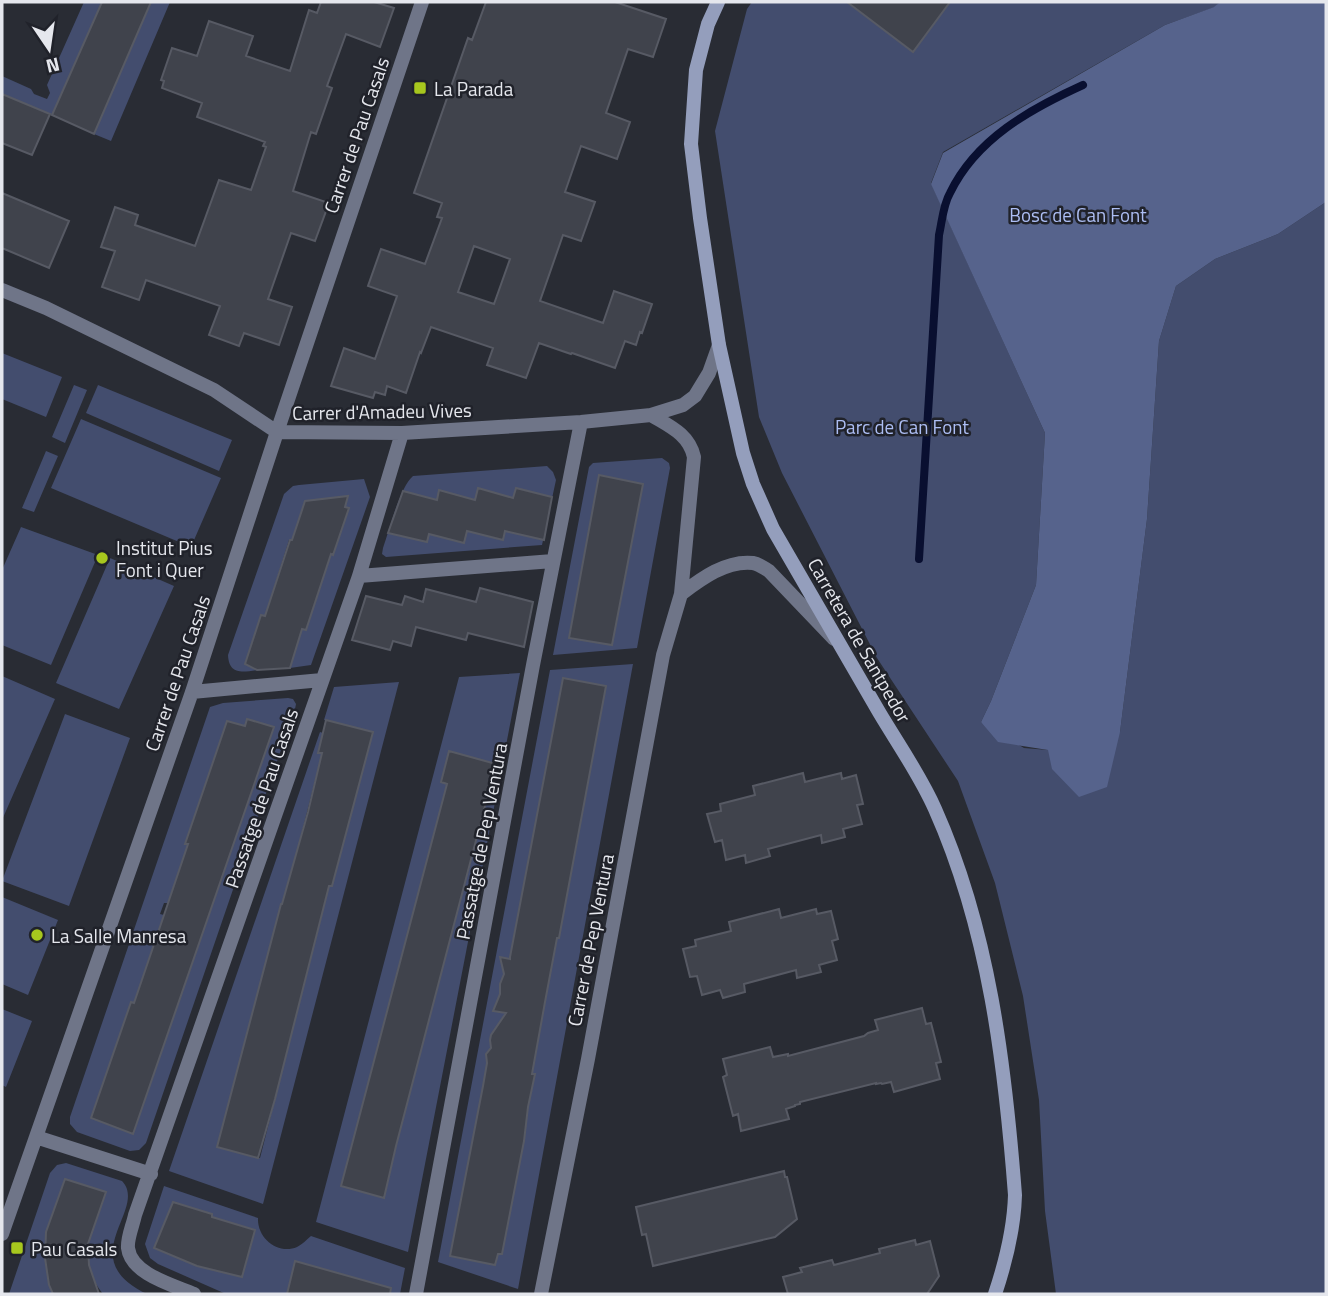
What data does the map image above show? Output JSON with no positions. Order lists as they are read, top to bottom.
{
  "streets": {
    "street": [
      "Carrer de Pau Casals",
      "Carrer d'Amadeu Vives",
      "Carretera de Santpedor",
      "Passatge de Pau Casals",
      "Passatge de Pep Ventura",
      "Carrer de Pep Ventura"
    ]
  },
  "crossings": [
    ["Carrer de Pau Casals", "Carrer d'Amadeu Vives"],
    ["Carrer d'Amadeu Vives", "Carretera de Santpedor"],
    ["Carrer d'Amadeu Vives", "Passatge de Pau Casals"],
    ["Carrer d'Amadeu Vives", "Passatge de Pep Ventura"],
    ["Carrer d'Amadeu Vives", "Carrer de Pep Ventura"]
  ],
  "parks": ["Bosc de Can Font", "Parc de Can Font"],
  "places": {
    "transit": ["La Parada", "Pau Casals"],
    "other": ["Institut Pius Font i Quer", "La Salle Manresa"]
  },
  "north": "bottom"
}
